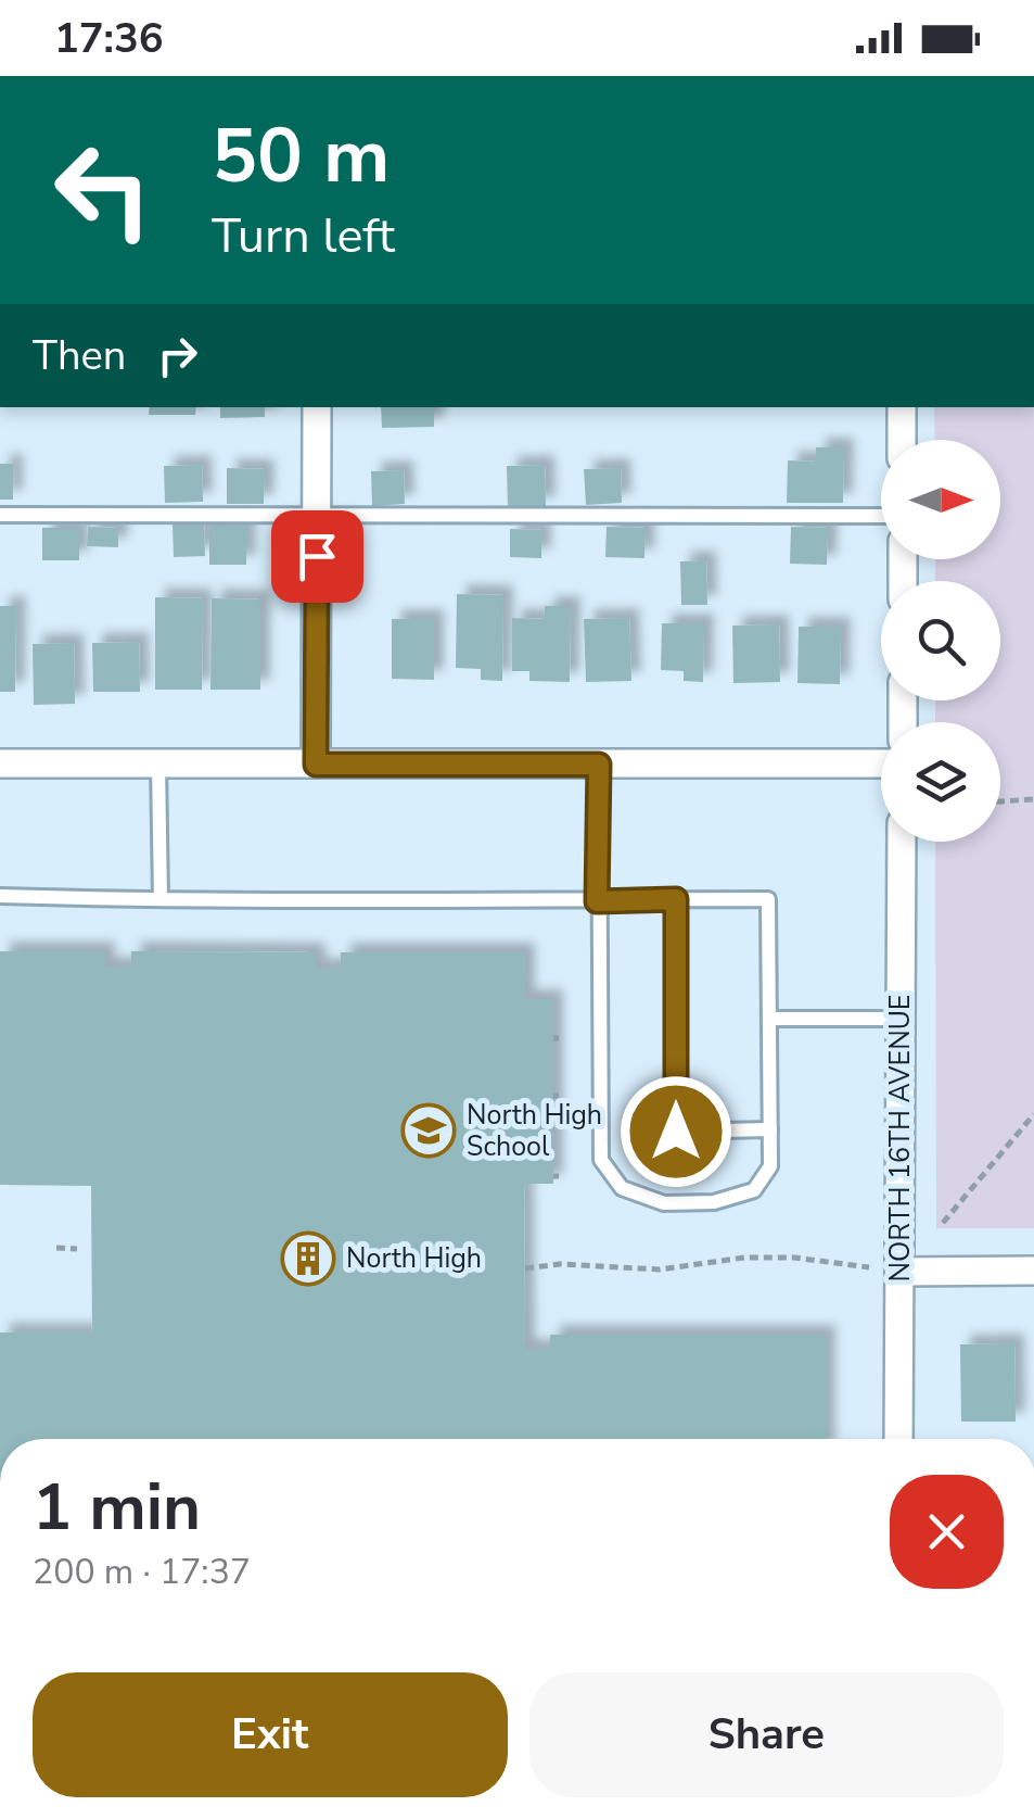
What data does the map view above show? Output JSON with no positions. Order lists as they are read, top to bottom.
{
  "streets": {
    "street": ["NORTH 16TH AVENUE"]
  },
  "places": {
    "school or university": ["North High School"],
    "building": ["North High"]
  },
  "north": "right",
  "page": {
    "status": "17:36",
    "turn": ["50 m", "Turn left"],
    "then": "Then",
    "heading": ["1 min", "200 m · 17:37"],
    "buttons": ["Exit", "Share"]
  }
}
